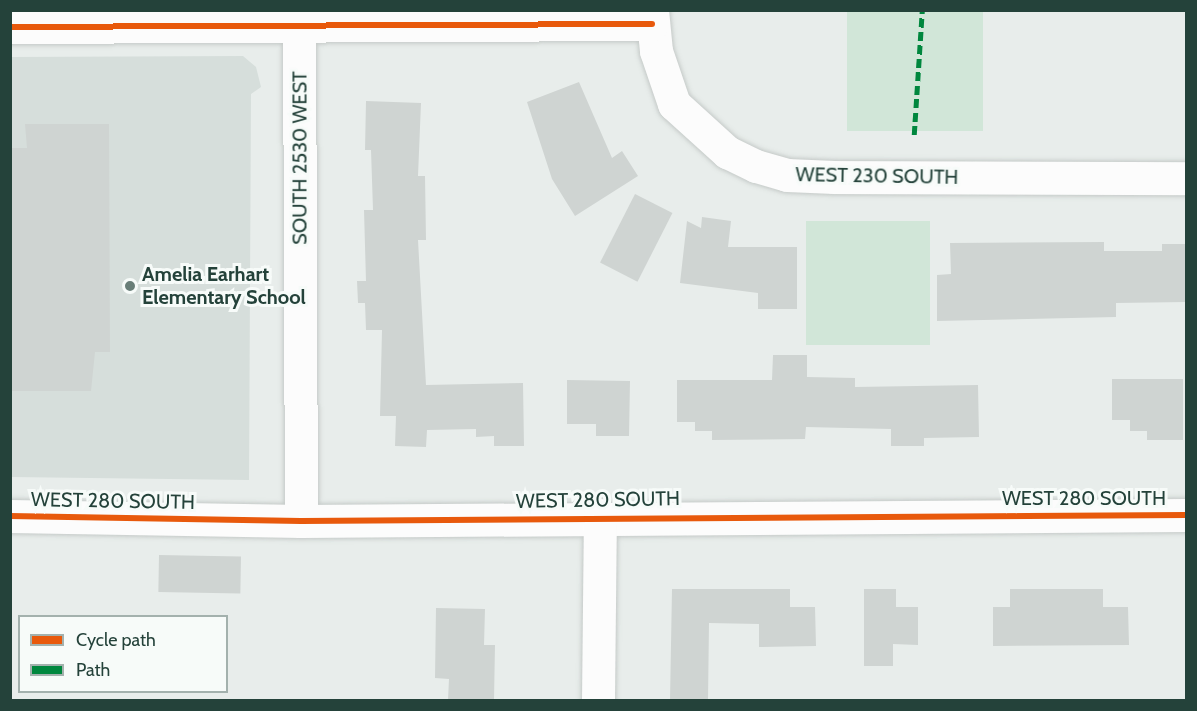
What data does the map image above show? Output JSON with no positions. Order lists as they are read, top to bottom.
{
  "streets": {
    "street": ["SOUTH 2530 WEST", "WEST 230 SOUTH", "WEST 280 SOUTH"]
  },
  "crossings": [
    ["SOUTH 2530 WEST", "WEST 280 SOUTH"]
  ],
  "places": ["Amelia Earhart Elementary School"],
  "legend": ["Cycle path", "Path"]
}
